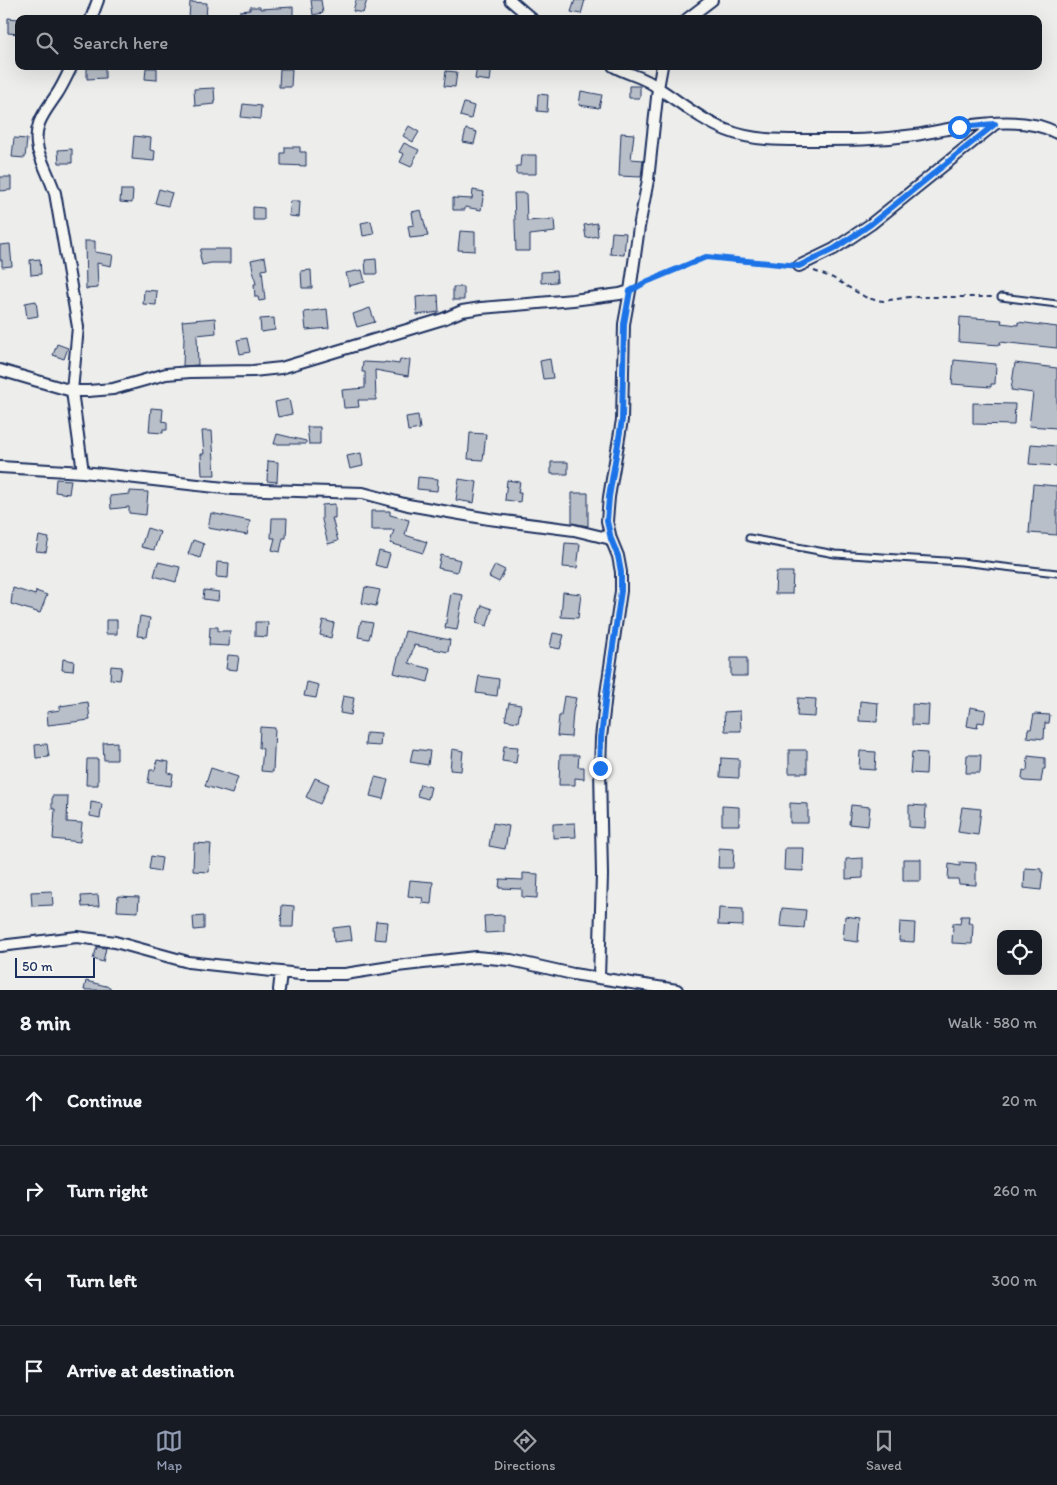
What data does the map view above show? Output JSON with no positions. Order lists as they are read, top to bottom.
{
  "scale_bar": "50 m",
  "page": {
    "search": "Search here",
    "scale": "50 m",
    "heading": ["8 min", "Walk · 580 m"],
    "list": [
      ["Continue", "20 m"],
      ["Turn right", "260 m"],
      ["Turn left", "300 m"],
      "Arrive at destination"
    ],
    "nav": ["Map", "Directions", "Saved"]
  }
}
